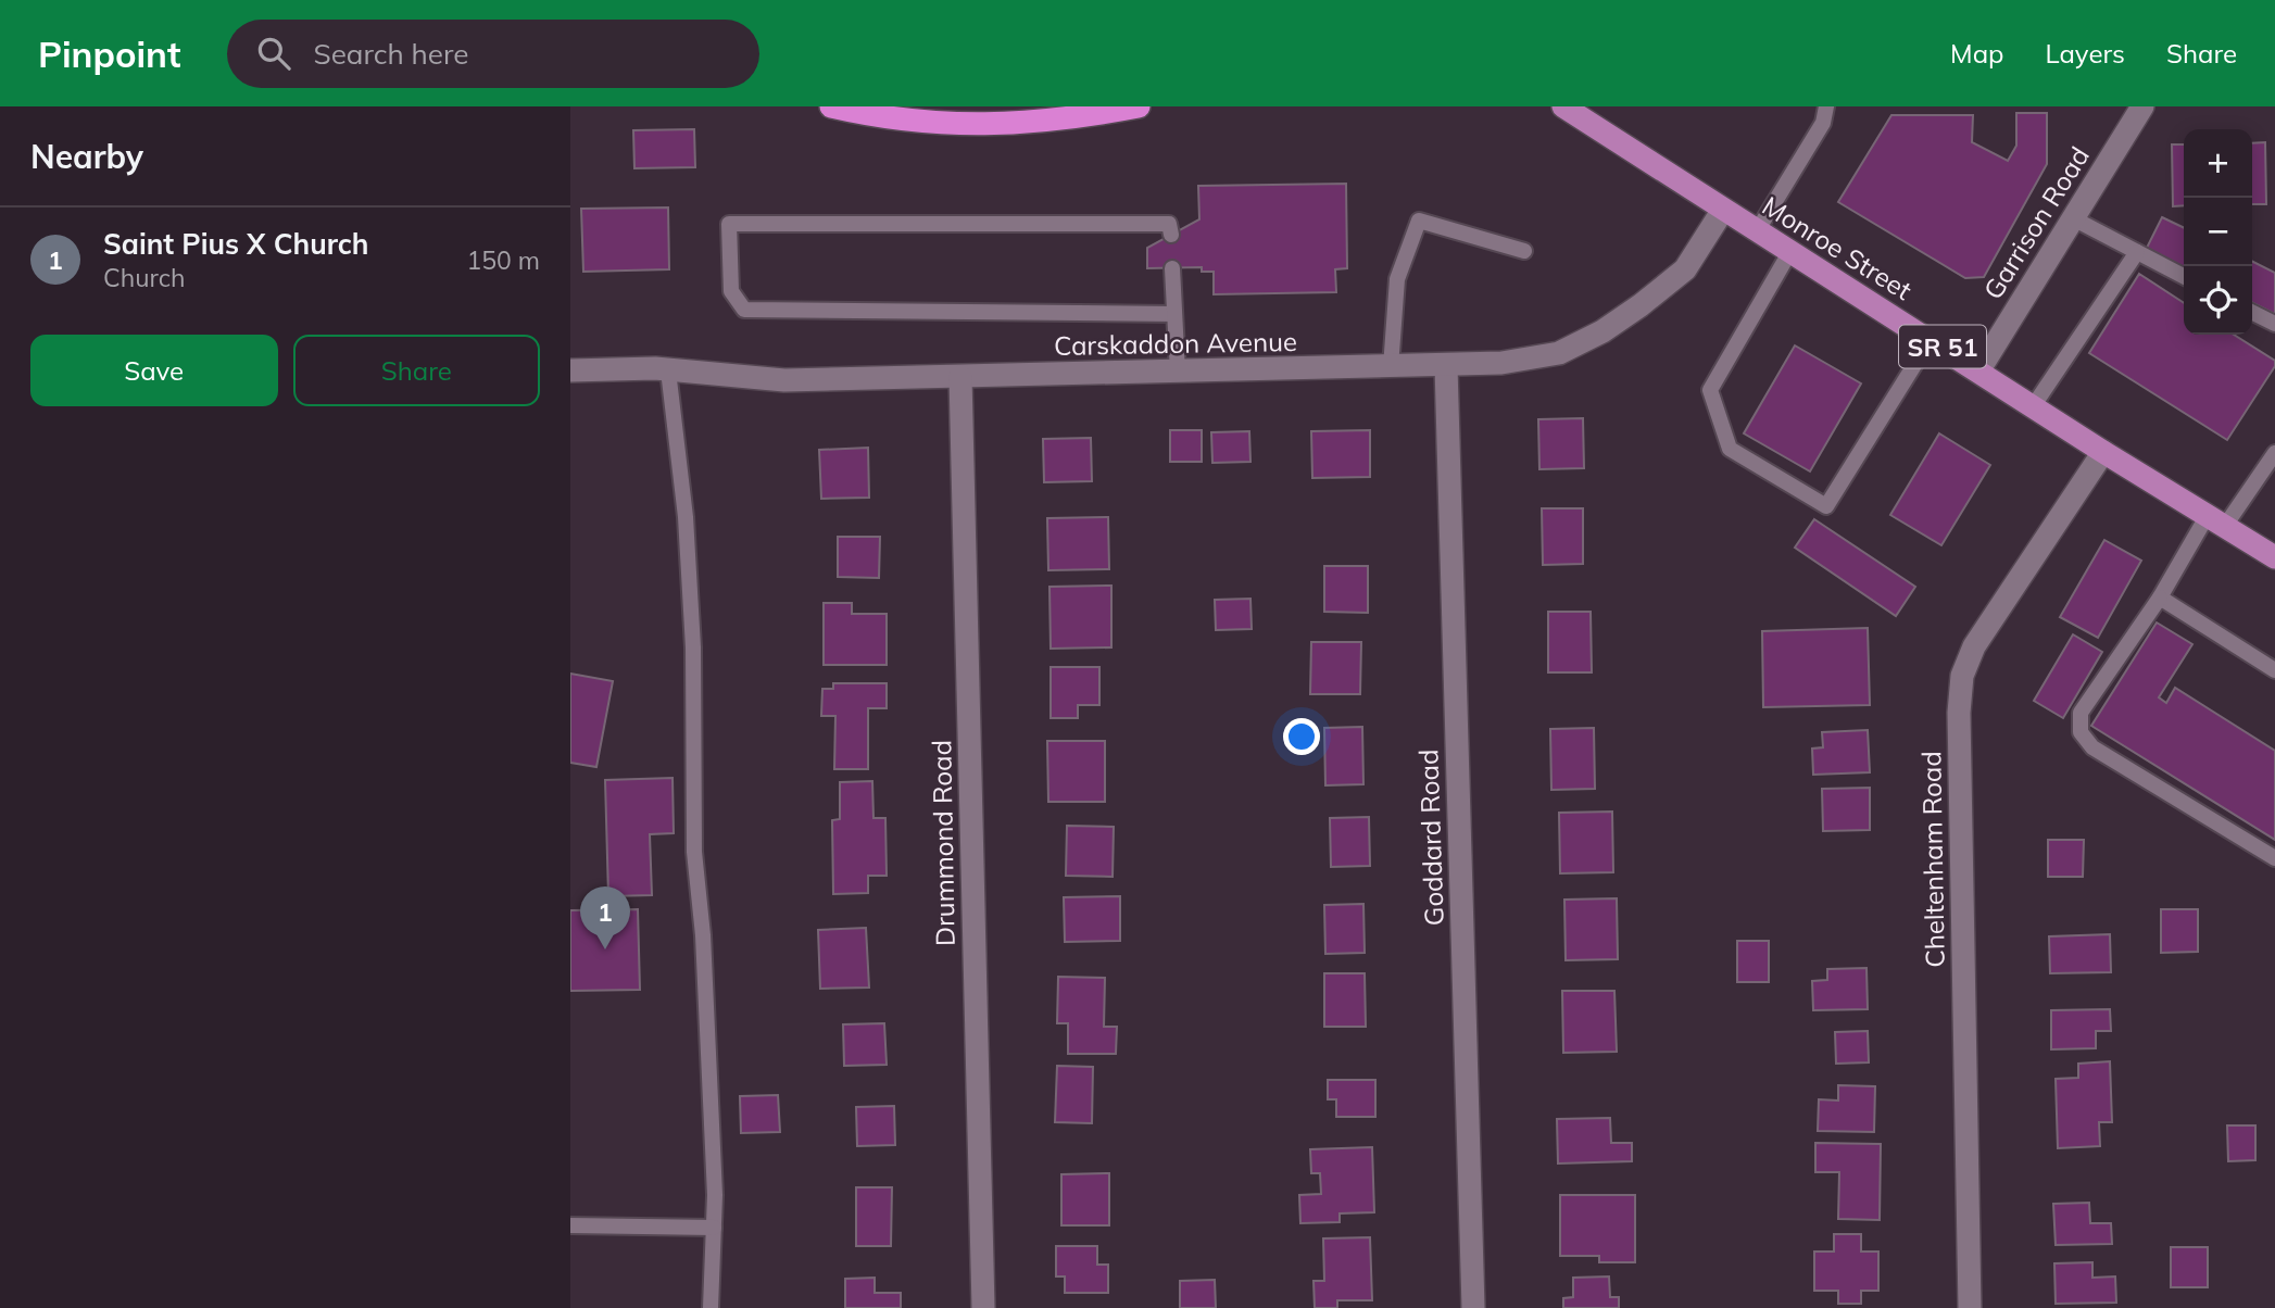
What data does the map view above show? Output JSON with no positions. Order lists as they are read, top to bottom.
{
  "streets": {
    "main road": ["Monroe Street", "SR 51"],
    "street": [
      "Garrison Road",
      "Carskaddon Avenue",
      "Goddard Road",
      "Drummond Road",
      "Cheltenham Road"
    ]
  },
  "crossings": [
    ["Garrison Road", "Monroe Street"],
    ["Monroe Street", "Carskaddon Avenue"],
    ["Monroe Street", "Cheltenham Road"],
    ["Carskaddon Avenue", "Goddard Road"],
    ["Carskaddon Avenue", "Drummond Road"]
  ],
  "page": {
    "header": "Pinpoint",
    "search": "Search here",
    "nav": ["Map", "Layers", "Share"],
    "heading": "Nearby",
    "map_buttons": ["+", "−"],
    "list": [
      {
        "mark": "1",
        "name": "Saint Pius X Church",
        "note": "Church",
        "value": "150 m"
      }
    ],
    "buttons": ["Save", "Share"],
    "pins": "1"
  }
}
